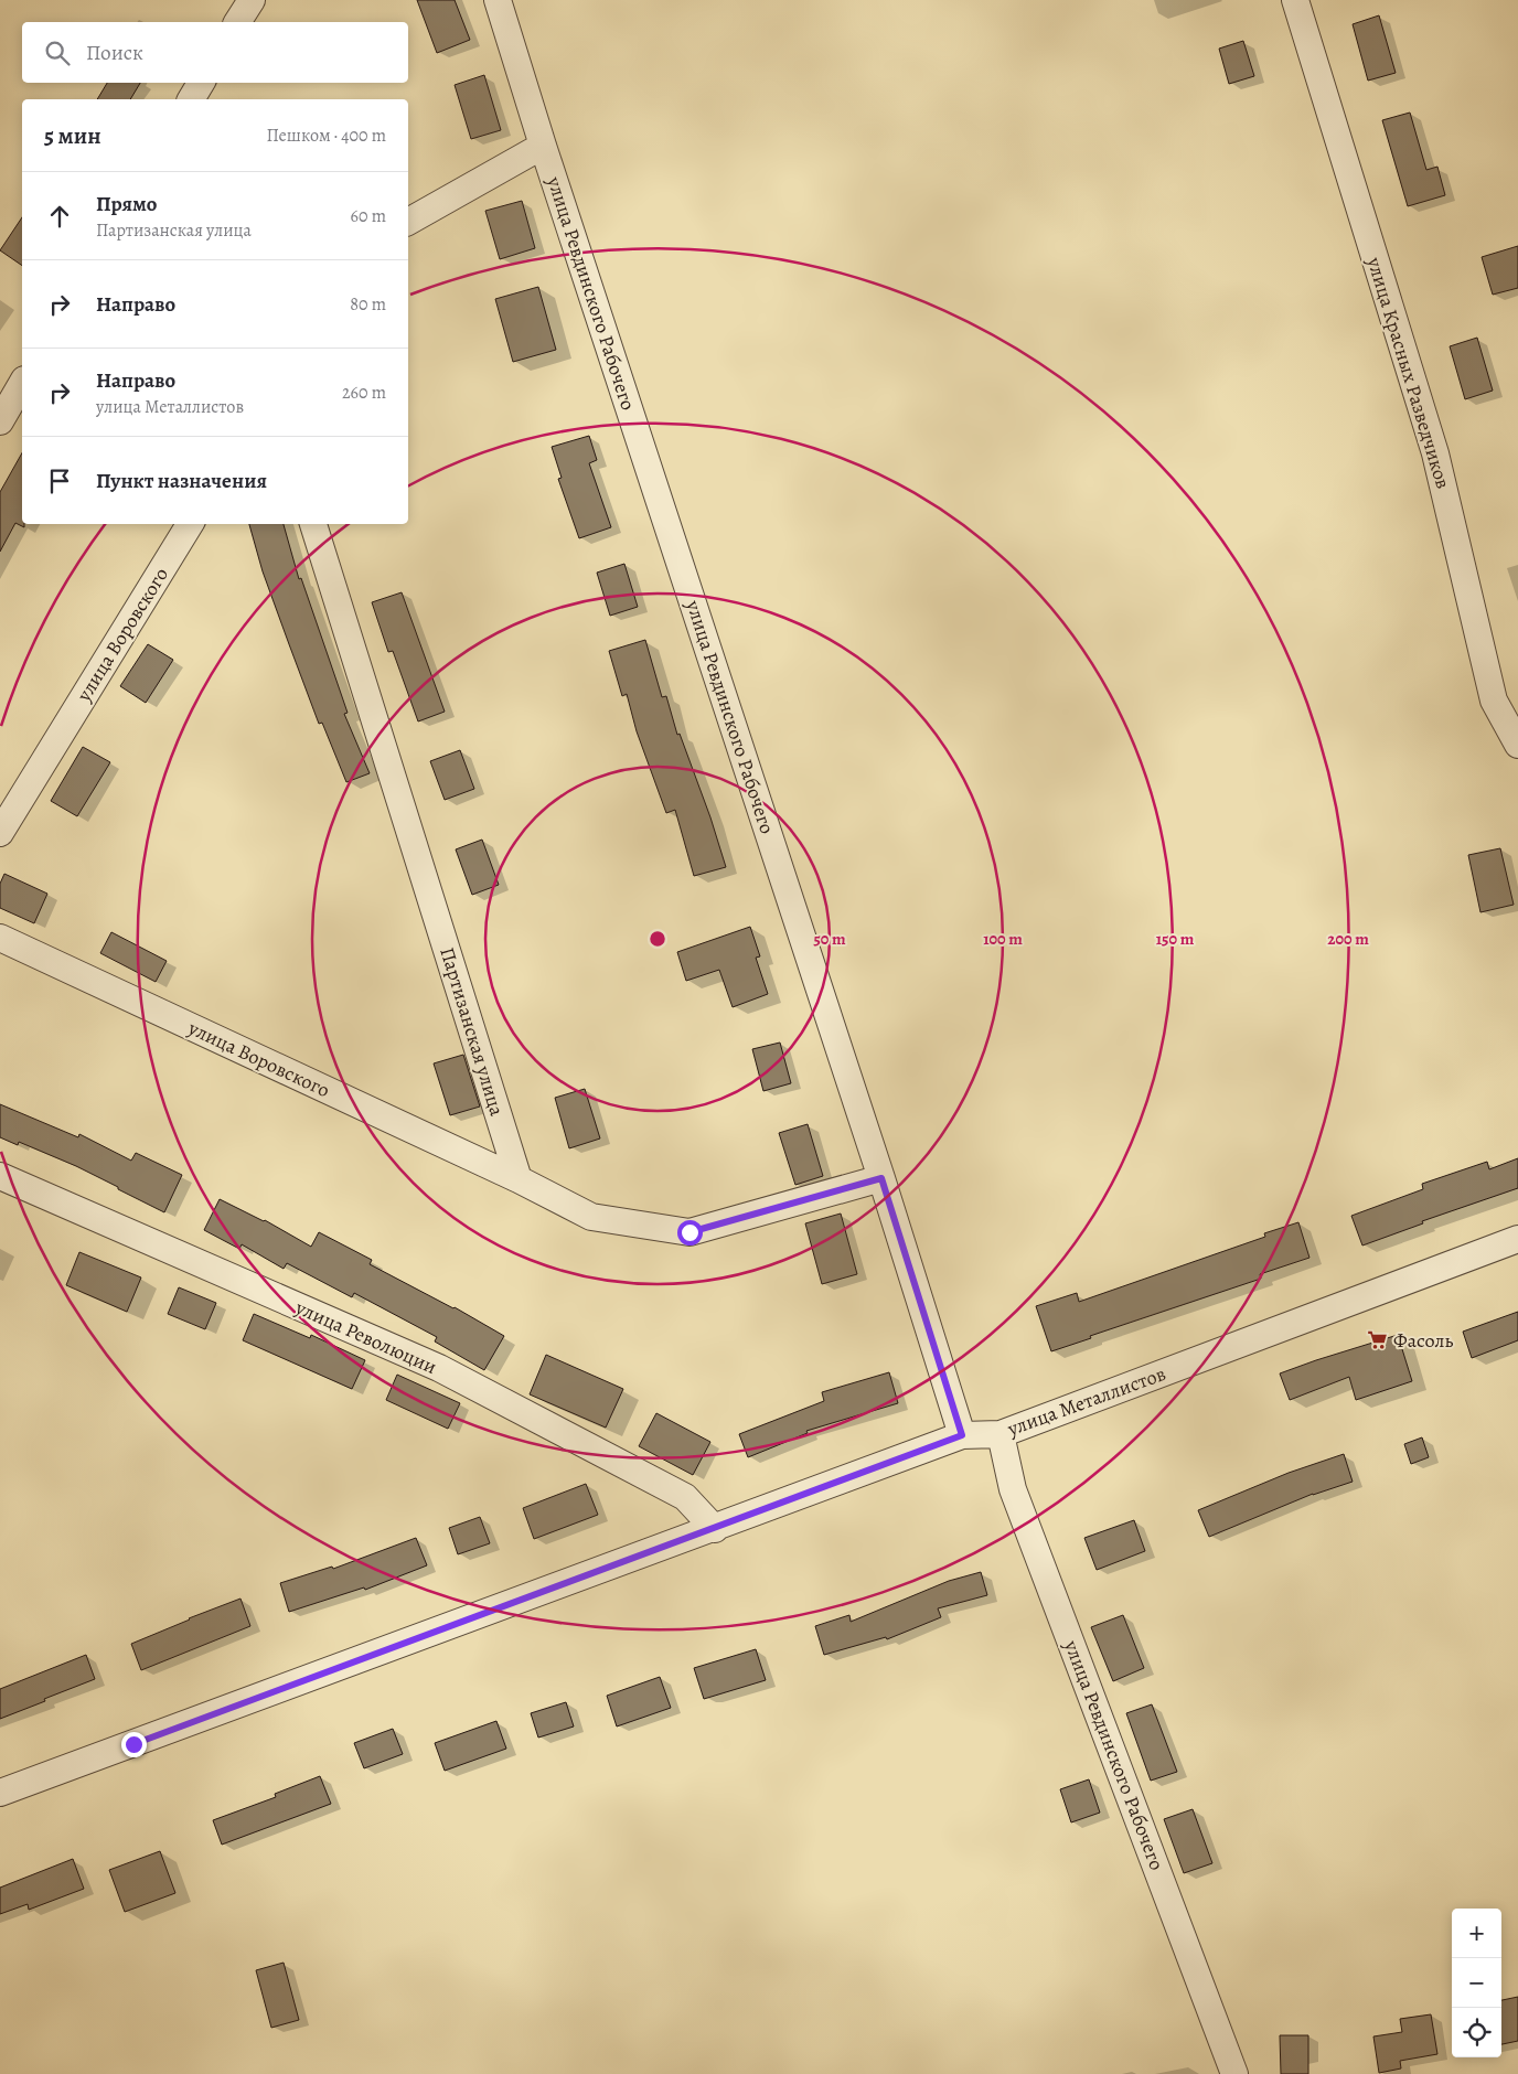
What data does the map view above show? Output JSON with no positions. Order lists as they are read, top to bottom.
{
  "streets": {
    "street": [
      "улица Ревдинского Рабочего",
      "улица Красных Разведчиков",
      "улица Воровского",
      "Партизанская улица",
      "улица Революции",
      "улица Металлистов"
    ]
  },
  "crossings": [
    ["улица Ревдинского Рабочего", "улица Металлистов"],
    ["улица Воровского", "Партизанская улица"],
    ["улица Революции", "улица Металлистов"]
  ],
  "places": {
    "supermarket": ["Фасоль"]
  },
  "page": {
    "search": "Поиск",
    "heading": ["5 мин", "Пешком · 400 m"],
    "list": [
      ["Прямо", "Партизанская улица", "60 m"],
      ["Направо", "80 m"],
      ["Направо", "улица Металлистов", "260 m"],
      "Пункт назначения"
    ],
    "map_buttons": ["+", "−"]
  },
  "rings": [
    "50 m",
    "100 m",
    "150 m",
    "200 m"
  ]
}
